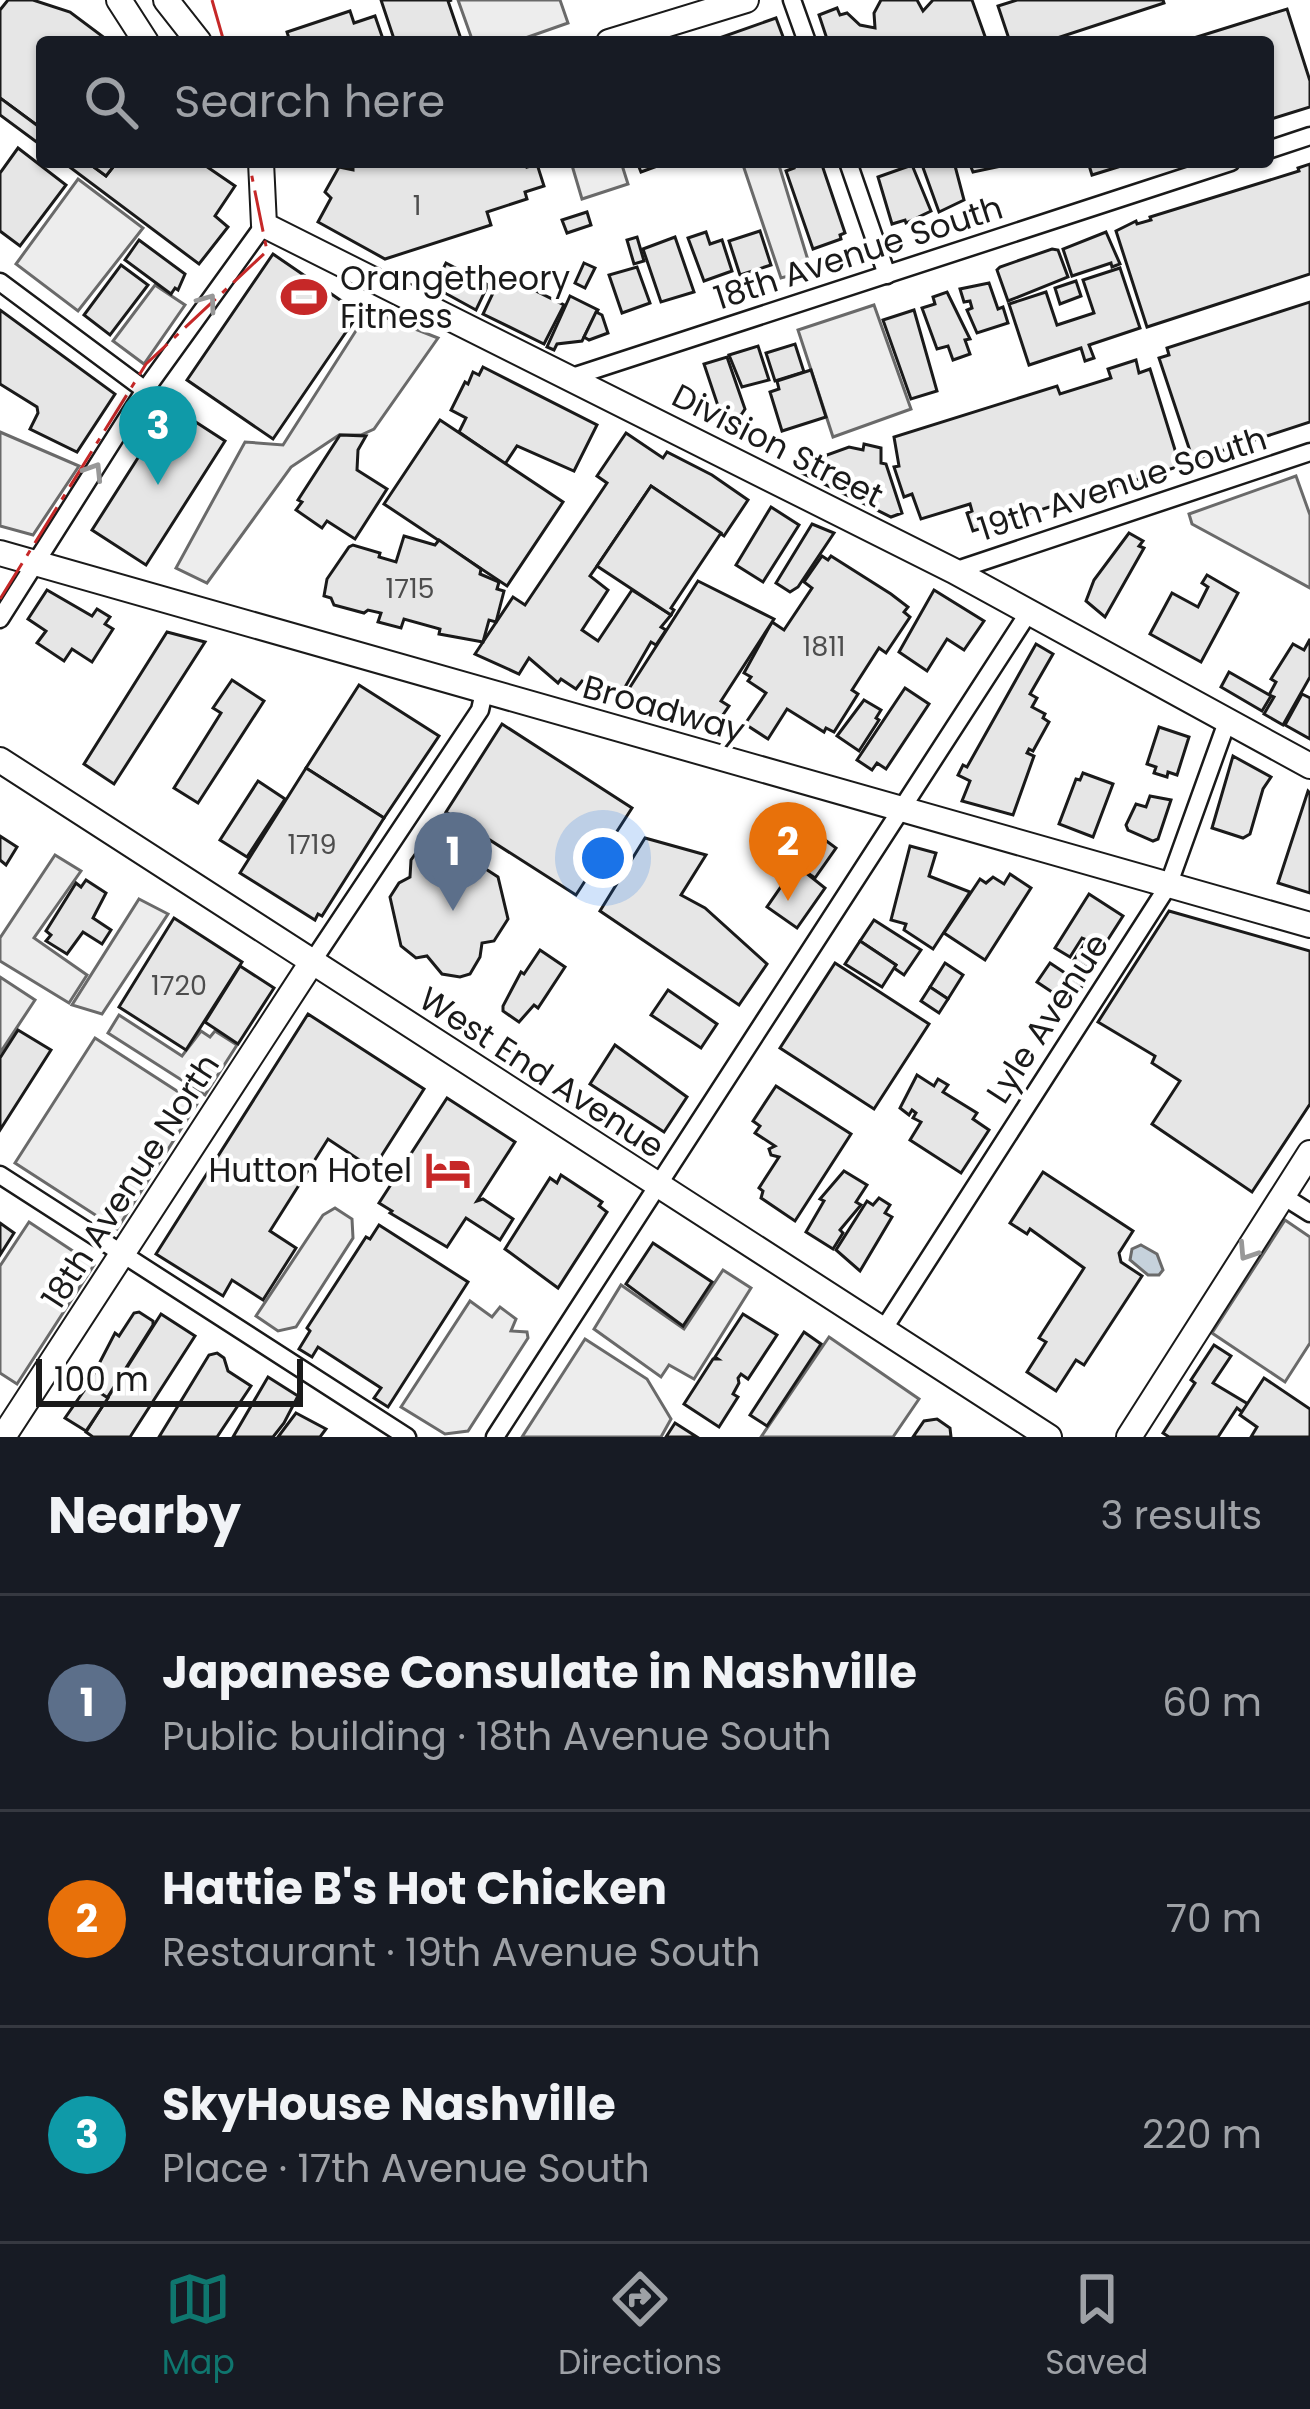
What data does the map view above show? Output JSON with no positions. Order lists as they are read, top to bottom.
{
  "streets": {
    "main road": [
      "Division Street",
      "Broadway",
      "West End Avenue",
      "18th Avenue North"
    ],
    "street": ["18th Avenue South", "19th Avenue South", "Lyle Avenue"]
  },
  "crossings": [
    ["18th Avenue South", "Division Street"],
    ["Division Street", "19th Avenue South"],
    ["Division Street", "Lyle Avenue"],
    ["Broadway", "Lyle Avenue"],
    ["Lyle Avenue", "West End Avenue"],
    ["West End Avenue", "18th Avenue North"]
  ],
  "places": {
    "sports": ["Orangetheory Fitness"],
    "hotel": ["Hutton Hotel"]
  },
  "house_numbers": [
    "1",
    "1715",
    "1811",
    "1719",
    "1720"
  ],
  "scale_bar": "100 m",
  "page": {
    "search": "Search here",
    "pins": ["3", "2", "1"],
    "scale": "100 m",
    "heading": ["Nearby", "3 results"],
    "list": [
      {
        "mark": "1",
        "name": "Japanese Consulate in Nashville",
        "note": "Public building · 18th Avenue South",
        "value": "60 m"
      },
      {
        "mark": "2",
        "name": "Hattie B's Hot Chicken",
        "note": "Restaurant · 19th Avenue South",
        "value": "70 m"
      },
      {
        "mark": "3",
        "name": "SkyHouse Nashville",
        "note": "Place · 17th Avenue South",
        "value": "220 m"
      }
    ],
    "nav": ["Map", "Directions", "Saved"]
  }
}
